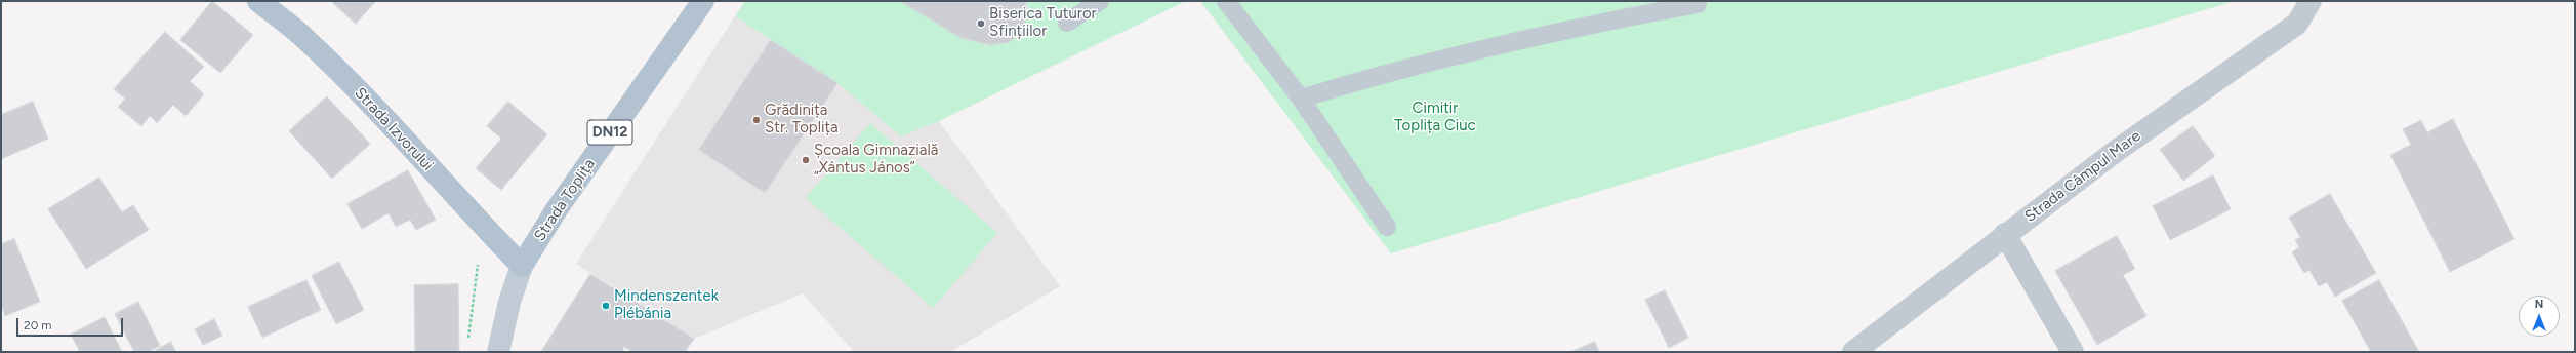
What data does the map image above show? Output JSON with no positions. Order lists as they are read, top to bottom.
{
  "streets": {
    "main road": ["Strada Izvorului", "DN12", "Strada Toplița"],
    "street": ["Strada Câmpul Mare"]
  },
  "crossings": [
    ["Strada Izvorului", "Strada Toplița"]
  ],
  "parks": ["Cimitir Toplița Ciuc"],
  "places": [
    "Biserica Tuturor Sfințiilor",
    "Grădinița Str. Toplița",
    "Școala Gimnazială „Xántus János”",
    "Mindenszentek Plébánia"
  ],
  "scale_bar": "20 m",
  "north": "top"
}
